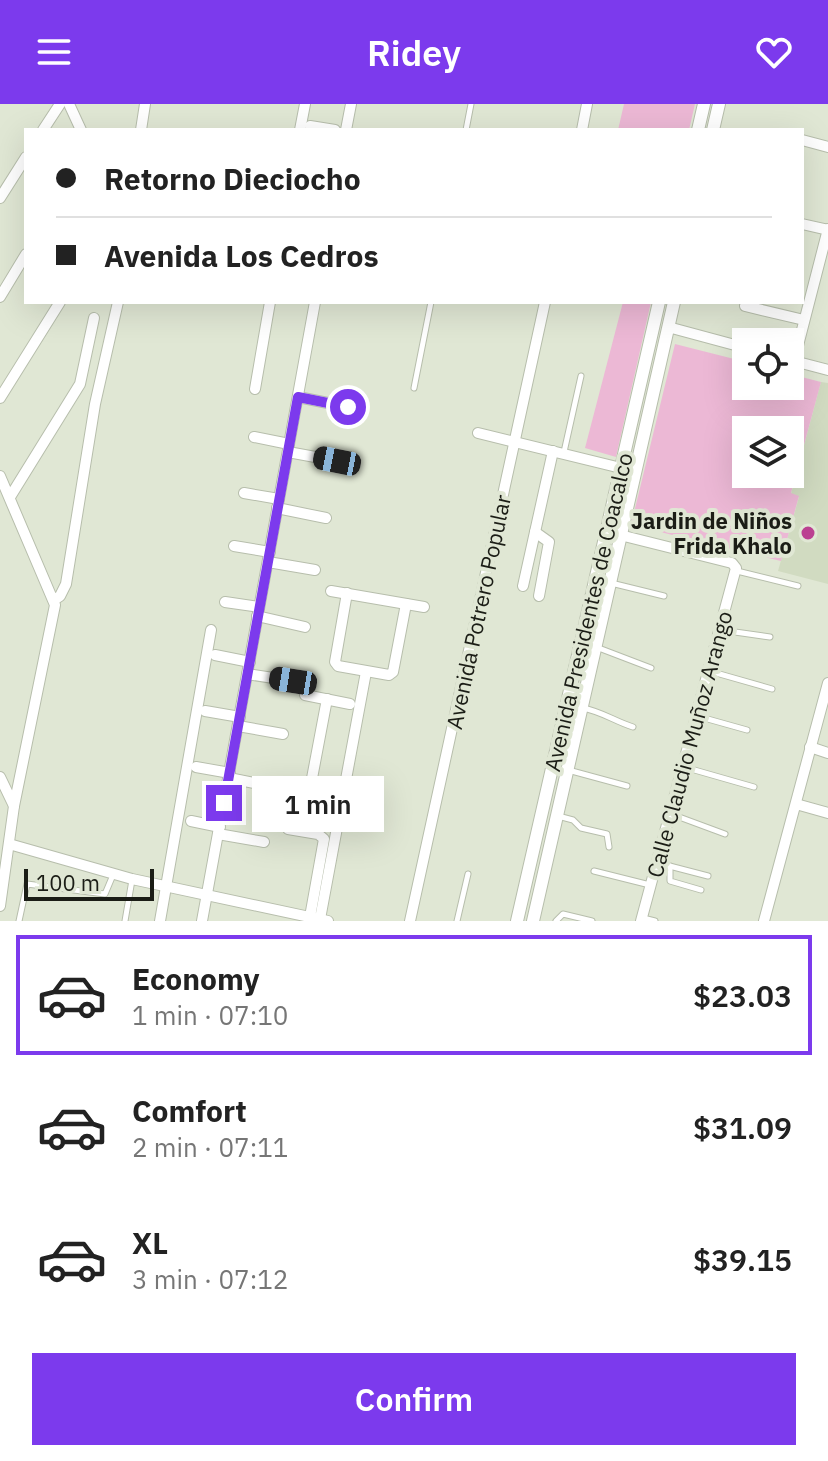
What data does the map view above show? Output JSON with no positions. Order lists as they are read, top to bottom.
{
  "streets": {
    "street": ["Avenida Potrero Popular", "Avenida Presidentes de Coacalco", "Calle Claudio Muñoz Arango"]
  },
  "places": ["Jardin de Niños Frida Khalo"],
  "scale_bar": "100 m",
  "page": {
    "header": "Ridey",
    "banner": ["Retorno Dieciocho", "Avenida Los Cedros"],
    "bubble": "1 min",
    "scale": "100 m",
    "list": [
      {
        "name": "Economy",
        "note": "1 min · 07:10",
        "value": "$23.03"
      },
      {
        "name": "Comfort",
        "note": "2 min · 07:11",
        "value": "$31.09"
      },
      {
        "name": "XL",
        "note": "3 min · 07:12",
        "value": "$39.15"
      }
    ],
    "buttons": "Confirm"
  }
}
